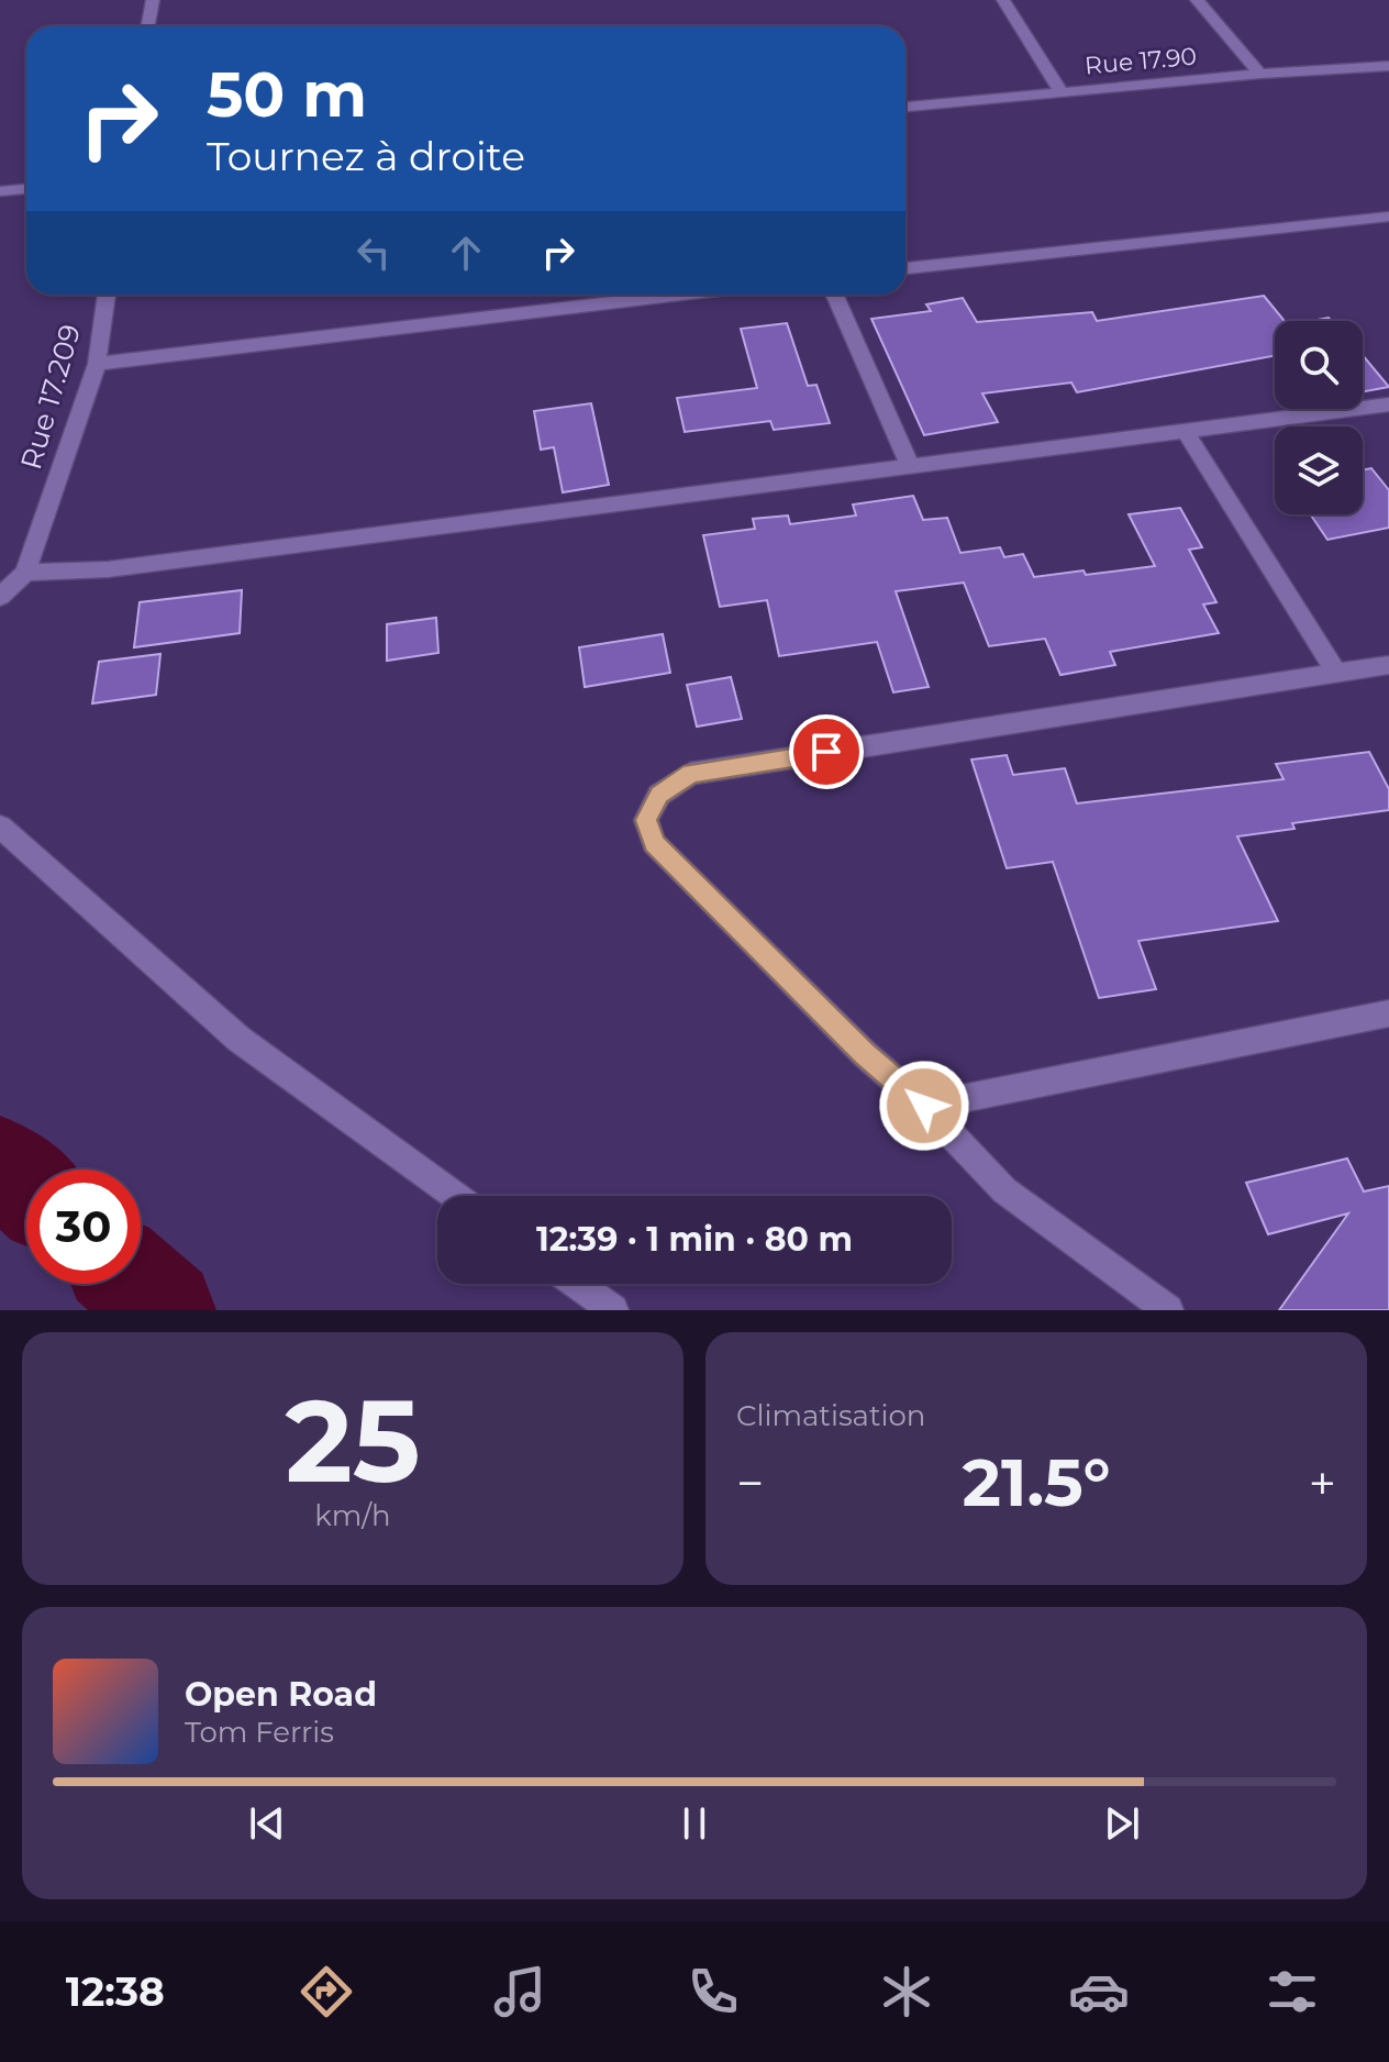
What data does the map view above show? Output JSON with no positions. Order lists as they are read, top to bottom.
{
  "streets": {
    "street": ["Rue 17.90", "Rue 17.209"]
  },
  "page": {
    "turn": ["50 m", "Tournez à droite"],
    "limit": "30",
    "trip": "12:39 · 1 min · 80 m",
    "tile": [
      ["25", "km/h"],
      "Climatisation"
    ],
    "heat": ["−", "21.5°", "+"],
    "song": ["Open Road", "Tom Ferris"],
    "tabs": "12:38"
  }
}
